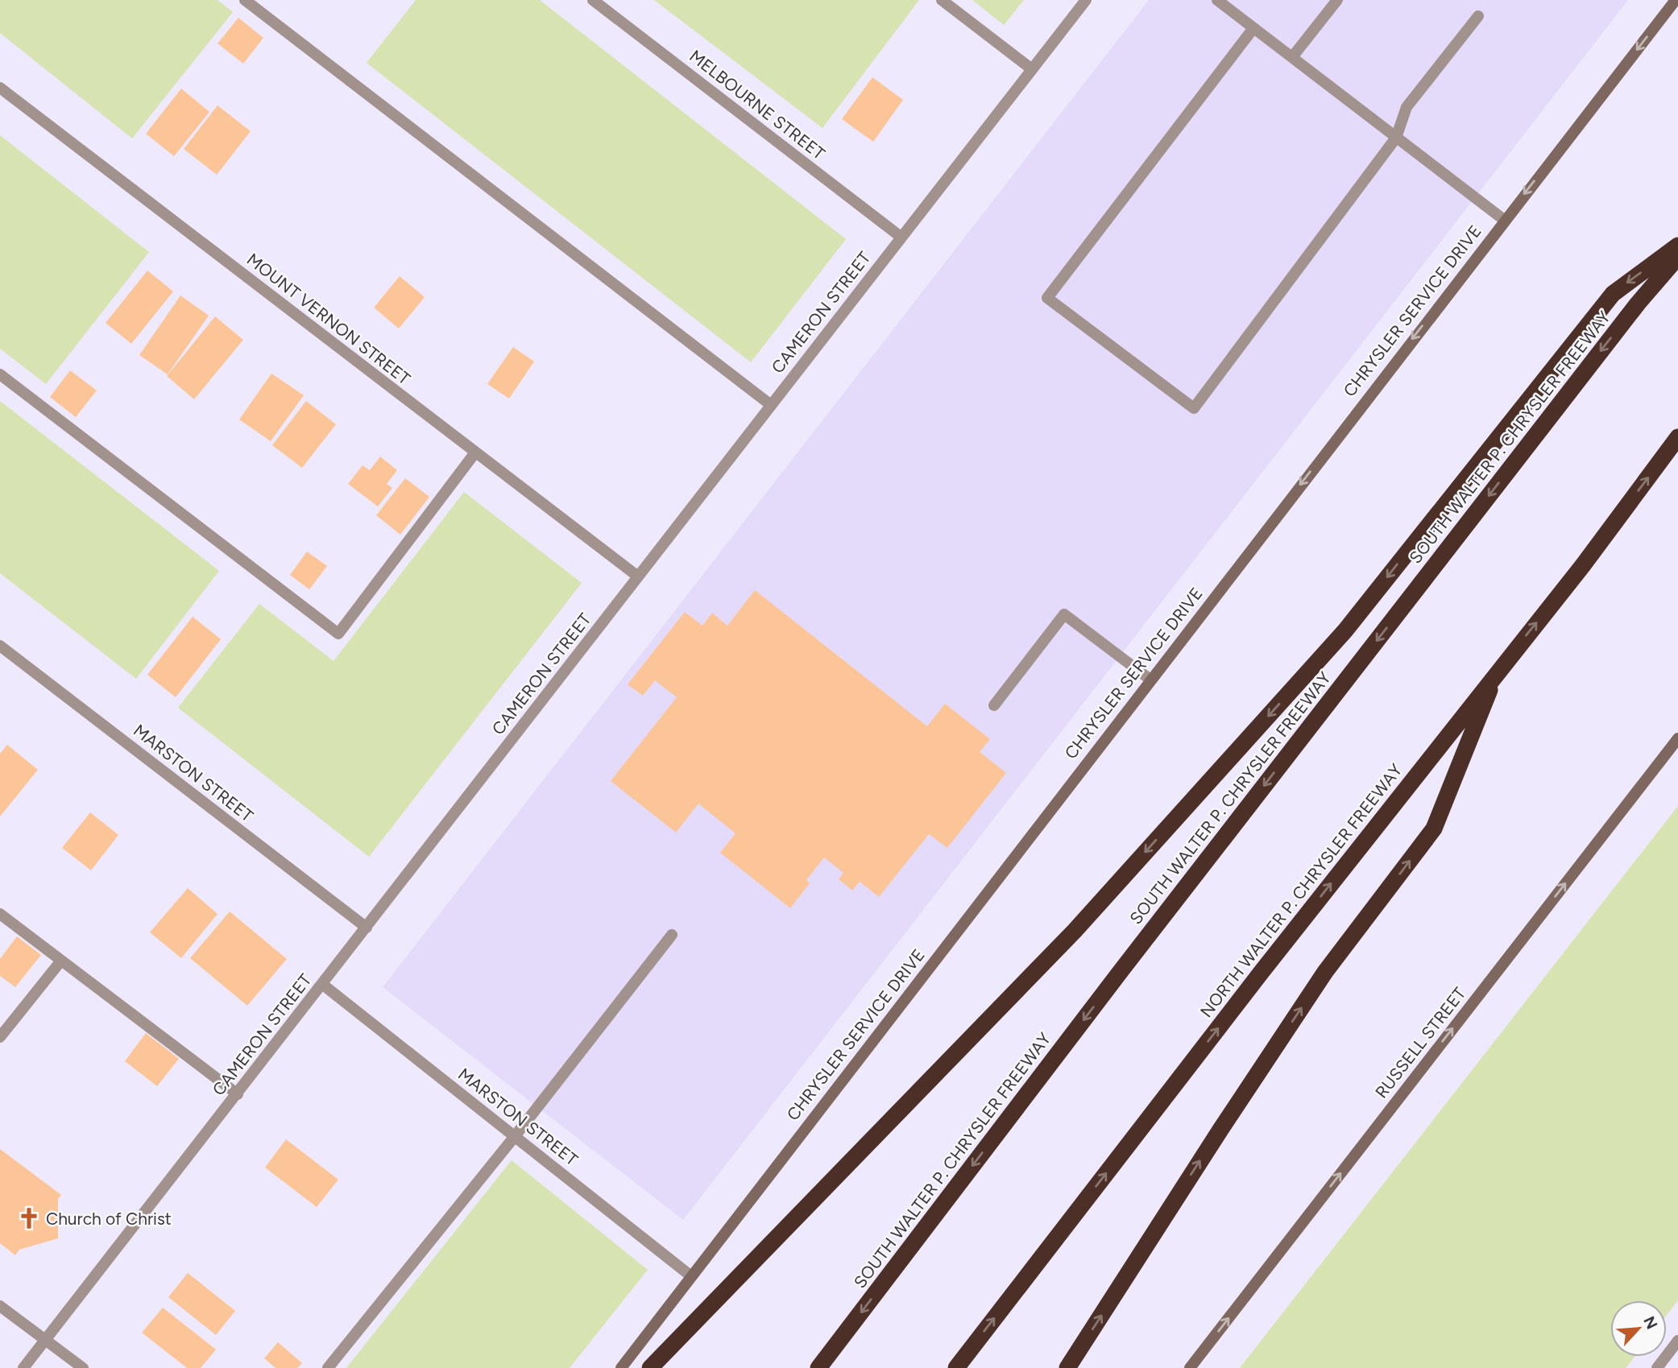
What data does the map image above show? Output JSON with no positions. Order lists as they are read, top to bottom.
{
  "streets": {
    "highway": ["SOUTH WALTER P. CHRYSLER FREEWAY", "NORTH WALTER P. CHRYSLER FREEWAY"],
    "street": [
      "MELBOURNE STREET",
      "CHRYSLER SERVICE DRIVE",
      "CAMERON STREET",
      "MOUNT VERNON STREET",
      "MARSTON STREET",
      "RUSSELL STREET"
    ]
  },
  "crossings": [
    ["MELBOURNE STREET", "CAMERON STREET"],
    ["CHRYSLER SERVICE DRIVE", "MARSTON STREET"],
    ["CAMERON STREET", "MOUNT VERNON STREET"],
    ["CAMERON STREET", "MARSTON STREET"]
  ],
  "one_way": ["CHRYSLER SERVICE DRIVE", "RUSSELL STREET"],
  "places": {
    "church": ["Church of Christ"]
  },
  "north": "top right"
}
